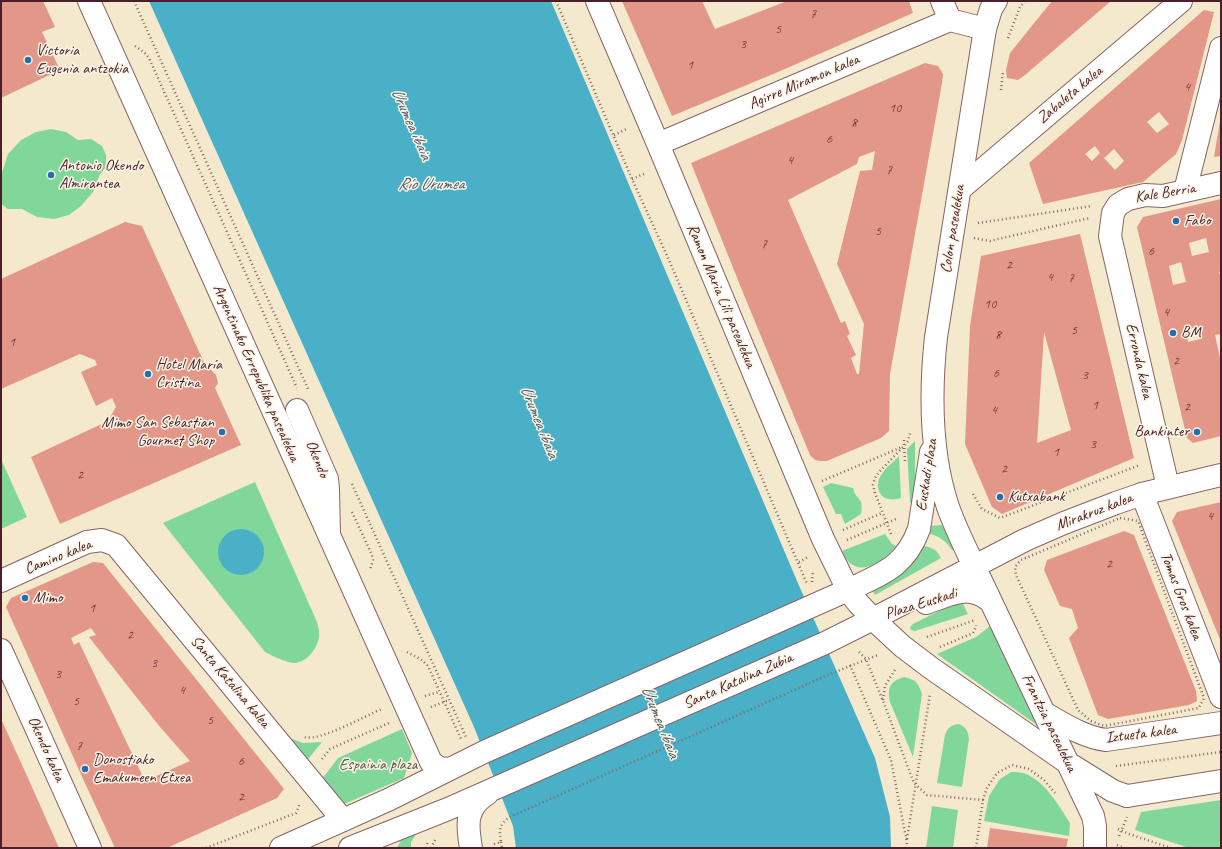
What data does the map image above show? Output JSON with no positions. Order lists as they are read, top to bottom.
{
  "streets": {
    "main road": [
      "Agirre Miramon kalea",
      "Zabaleta kalea",
      "Kale Berria",
      "Colon pasealekua",
      "Ramon Maria Lili pasealekua",
      "Erronda kalea",
      "Argentinako Errepublika pasealekua",
      "Okendo",
      "Euskadi plaza",
      "Mirakruz kalea",
      "Camino kalea",
      "Tomas Gros kalea",
      "Plaza Euskadi",
      "Santa Katalina Zubia",
      "Santa Katalina kalea",
      "Frantzia pasealekua",
      "Iztueta kalea",
      "Okendo kalea"
    ]
  },
  "crossings": [
    ["Agirre Miramon kalea", "Ramon Maria Lili pasealekua"],
    ["Zabaleta kalea", "Colon pasealekua"],
    ["Kale Berria", "Erronda kalea"],
    ["Colon pasealekua", "Euskadi plaza"],
    ["Ramon Maria Lili pasealekua", "Euskadi plaza"],
    ["Erronda kalea", "Mirakruz kalea"],
    ["Argentinako Errepublika pasealekua", "Okendo"],
    ["Euskadi plaza", "Mirakruz kalea"],
    ["Euskadi plaza", "Plaza Euskadi"],
    ["Euskadi plaza", "Frantzia pasealekua"],
    ["Mirakruz kalea", "Tomas Gros kalea"],
    ["Mirakruz kalea", "Plaza Euskadi"],
    ["Camino kalea", "Santa Katalina kalea"],
    ["Plaza Euskadi", "Santa Katalina Zubia"],
    ["Plaza Euskadi", "Frantzia pasealekua"],
    ["Frantzia pasealekua", "Iztueta kalea"]
  ],
  "water": ["Urumea ibaia", "Río Urumea"],
  "parks": ["Espainia plaza"],
  "places": [
    "Victoria Eugenia antzokia",
    "Antonio Okendo Almirantea",
    "Fabo",
    "BM",
    "Hotel María Cristina",
    "Mimo San Sebastian Gourmet Shop",
    "Bankinter",
    "Kutxabank",
    "Mimo",
    "Donostiako Emakumeen Etxea"
  ],
  "house_numbers": [
    "7",
    "5",
    "3",
    "1",
    "4",
    "10",
    "8",
    "6",
    "4",
    "7",
    "5",
    "7",
    "6",
    "2",
    "4",
    "7",
    "10",
    "4",
    "5",
    "8",
    "1",
    "2",
    "6",
    "3",
    "1",
    "2",
    "4",
    "3",
    "1",
    "2",
    "2",
    "4",
    "2",
    "1",
    "2",
    "3",
    "3",
    "4",
    "5",
    "5",
    "7",
    "6",
    "2"
  ]
}
